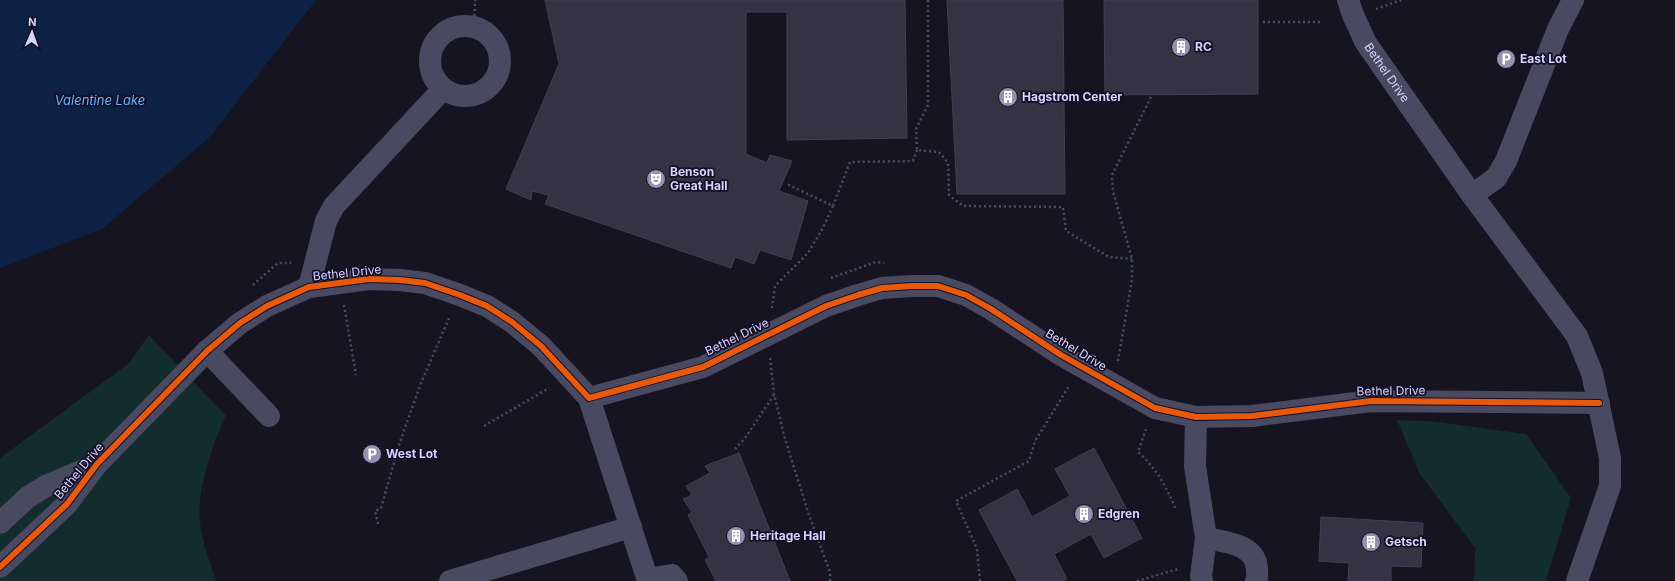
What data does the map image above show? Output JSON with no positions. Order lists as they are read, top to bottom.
{
  "streets": {
    "street": ["Bethel Drive"]
  },
  "water": ["Valentine Lake"],
  "places": {
    "building": [
      "RC",
      "Hagstrom Center",
      "Edgren",
      "Heritage Hall",
      "Getsch"
    ],
    "parking": ["East Lot", "West Lot"],
    "theatre": ["Benson Great Hall"]
  },
  "north": "top"
}
